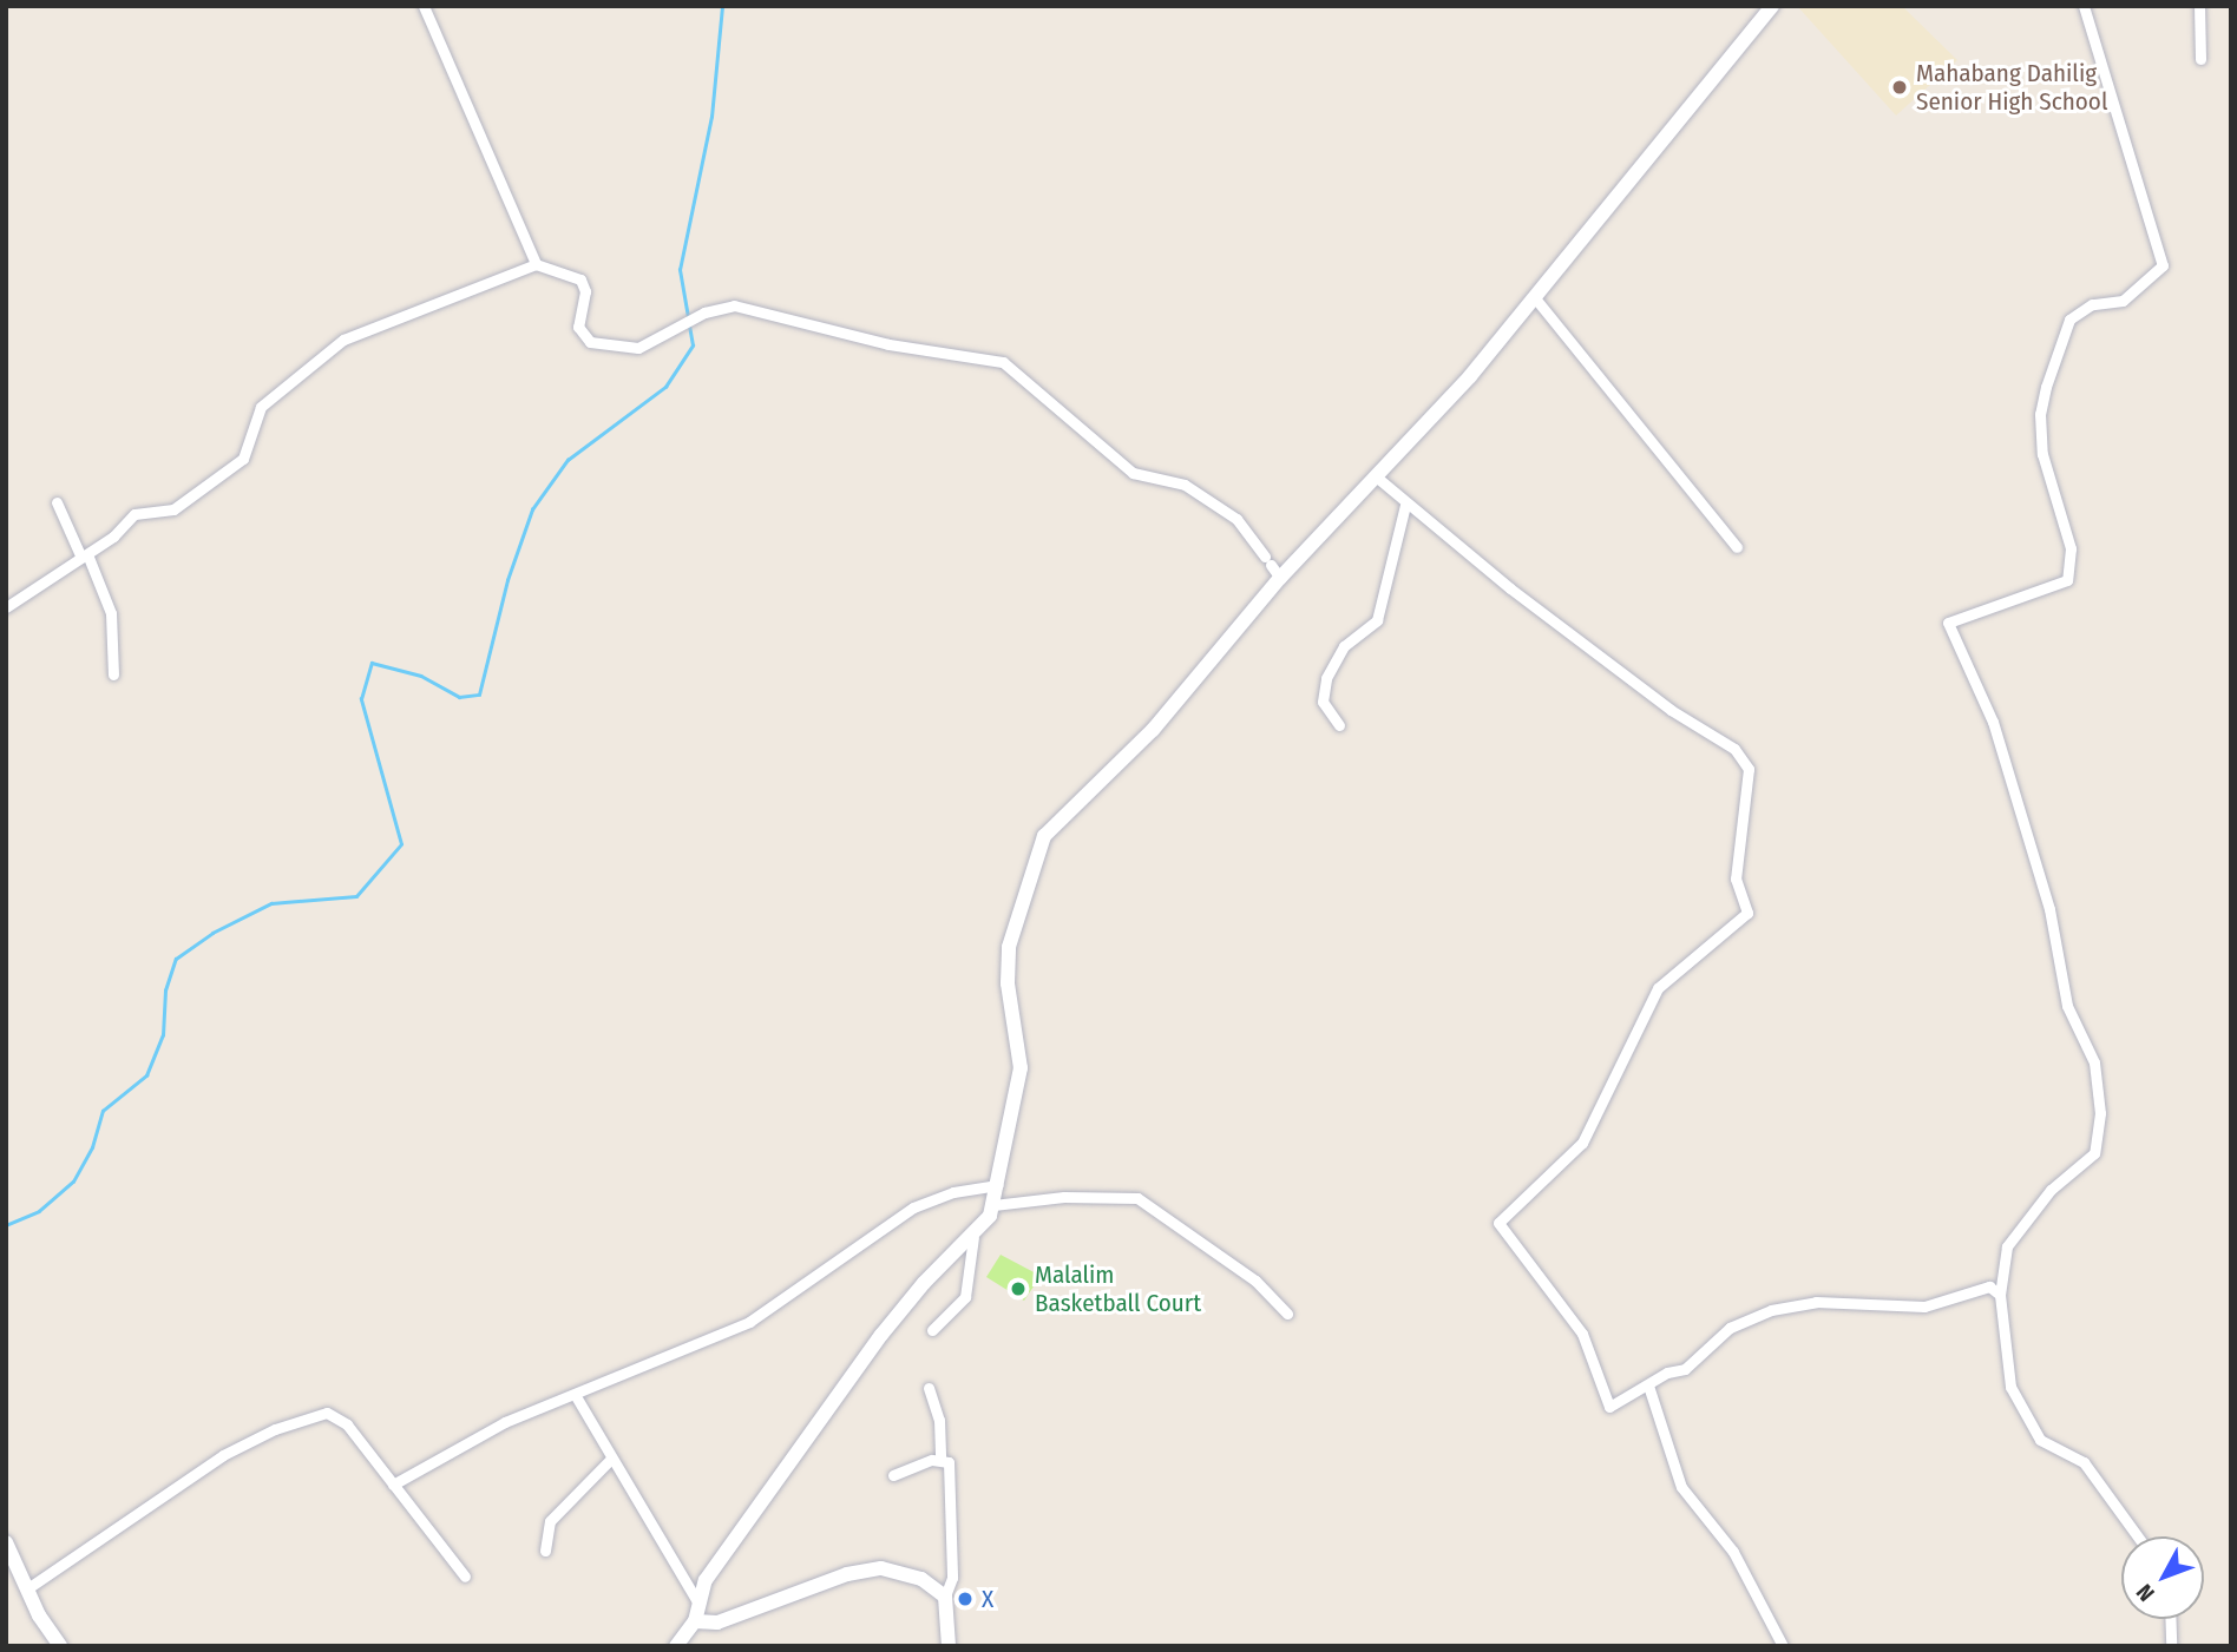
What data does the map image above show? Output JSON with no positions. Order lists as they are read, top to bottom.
{
  "places": ["Mahabang Dahilig Senior High School", "Malalim Basketball Court", "X"],
  "north": "bottom left"
}
